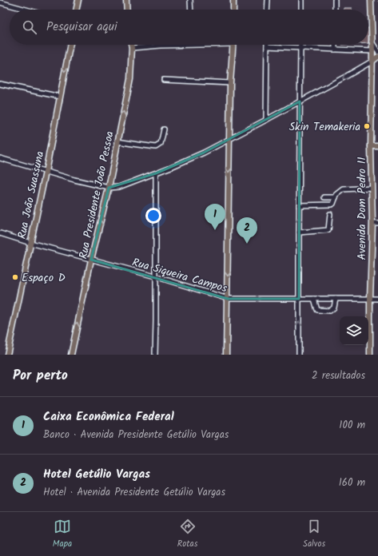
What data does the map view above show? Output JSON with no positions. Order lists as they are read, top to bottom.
{
  "streets": {
    "main road": ["Rua João Suassuna", "Rua Presidente João Pessoa", "Avenida Dom Pedro II"],
    "street": ["Rua Siqueira Campos"]
  },
  "crossings": [
    ["Rua João Suassuna", "Rua Siqueira Campos"],
    ["Rua Presidente João Pessoa", "Rua Siqueira Campos"],
    ["Avenida Dom Pedro II", "Rua Siqueira Campos"]
  ],
  "one_way": ["Rua Presidente João Pessoa"],
  "places": ["Skin Temakeria", "Espaço D"],
  "page": {
    "search": "Pesquisar aqui",
    "pins": ["1", "2"],
    "heading": ["Por perto", "2 resultados"],
    "list": [
      {
        "mark": "1",
        "name": "Caixa Econômica Federal",
        "note": "Banco · Avenida Presidente Getúlio Vargas",
        "value": "100 m"
      },
      {
        "mark": "2",
        "name": "Hotel Getúlio Vargas",
        "note": "Hotel · Avenida Presidente Getúlio Vargas",
        "value": "160 m"
      }
    ],
    "nav": ["Mapa", "Rotas", "Salvos"]
  }
}
